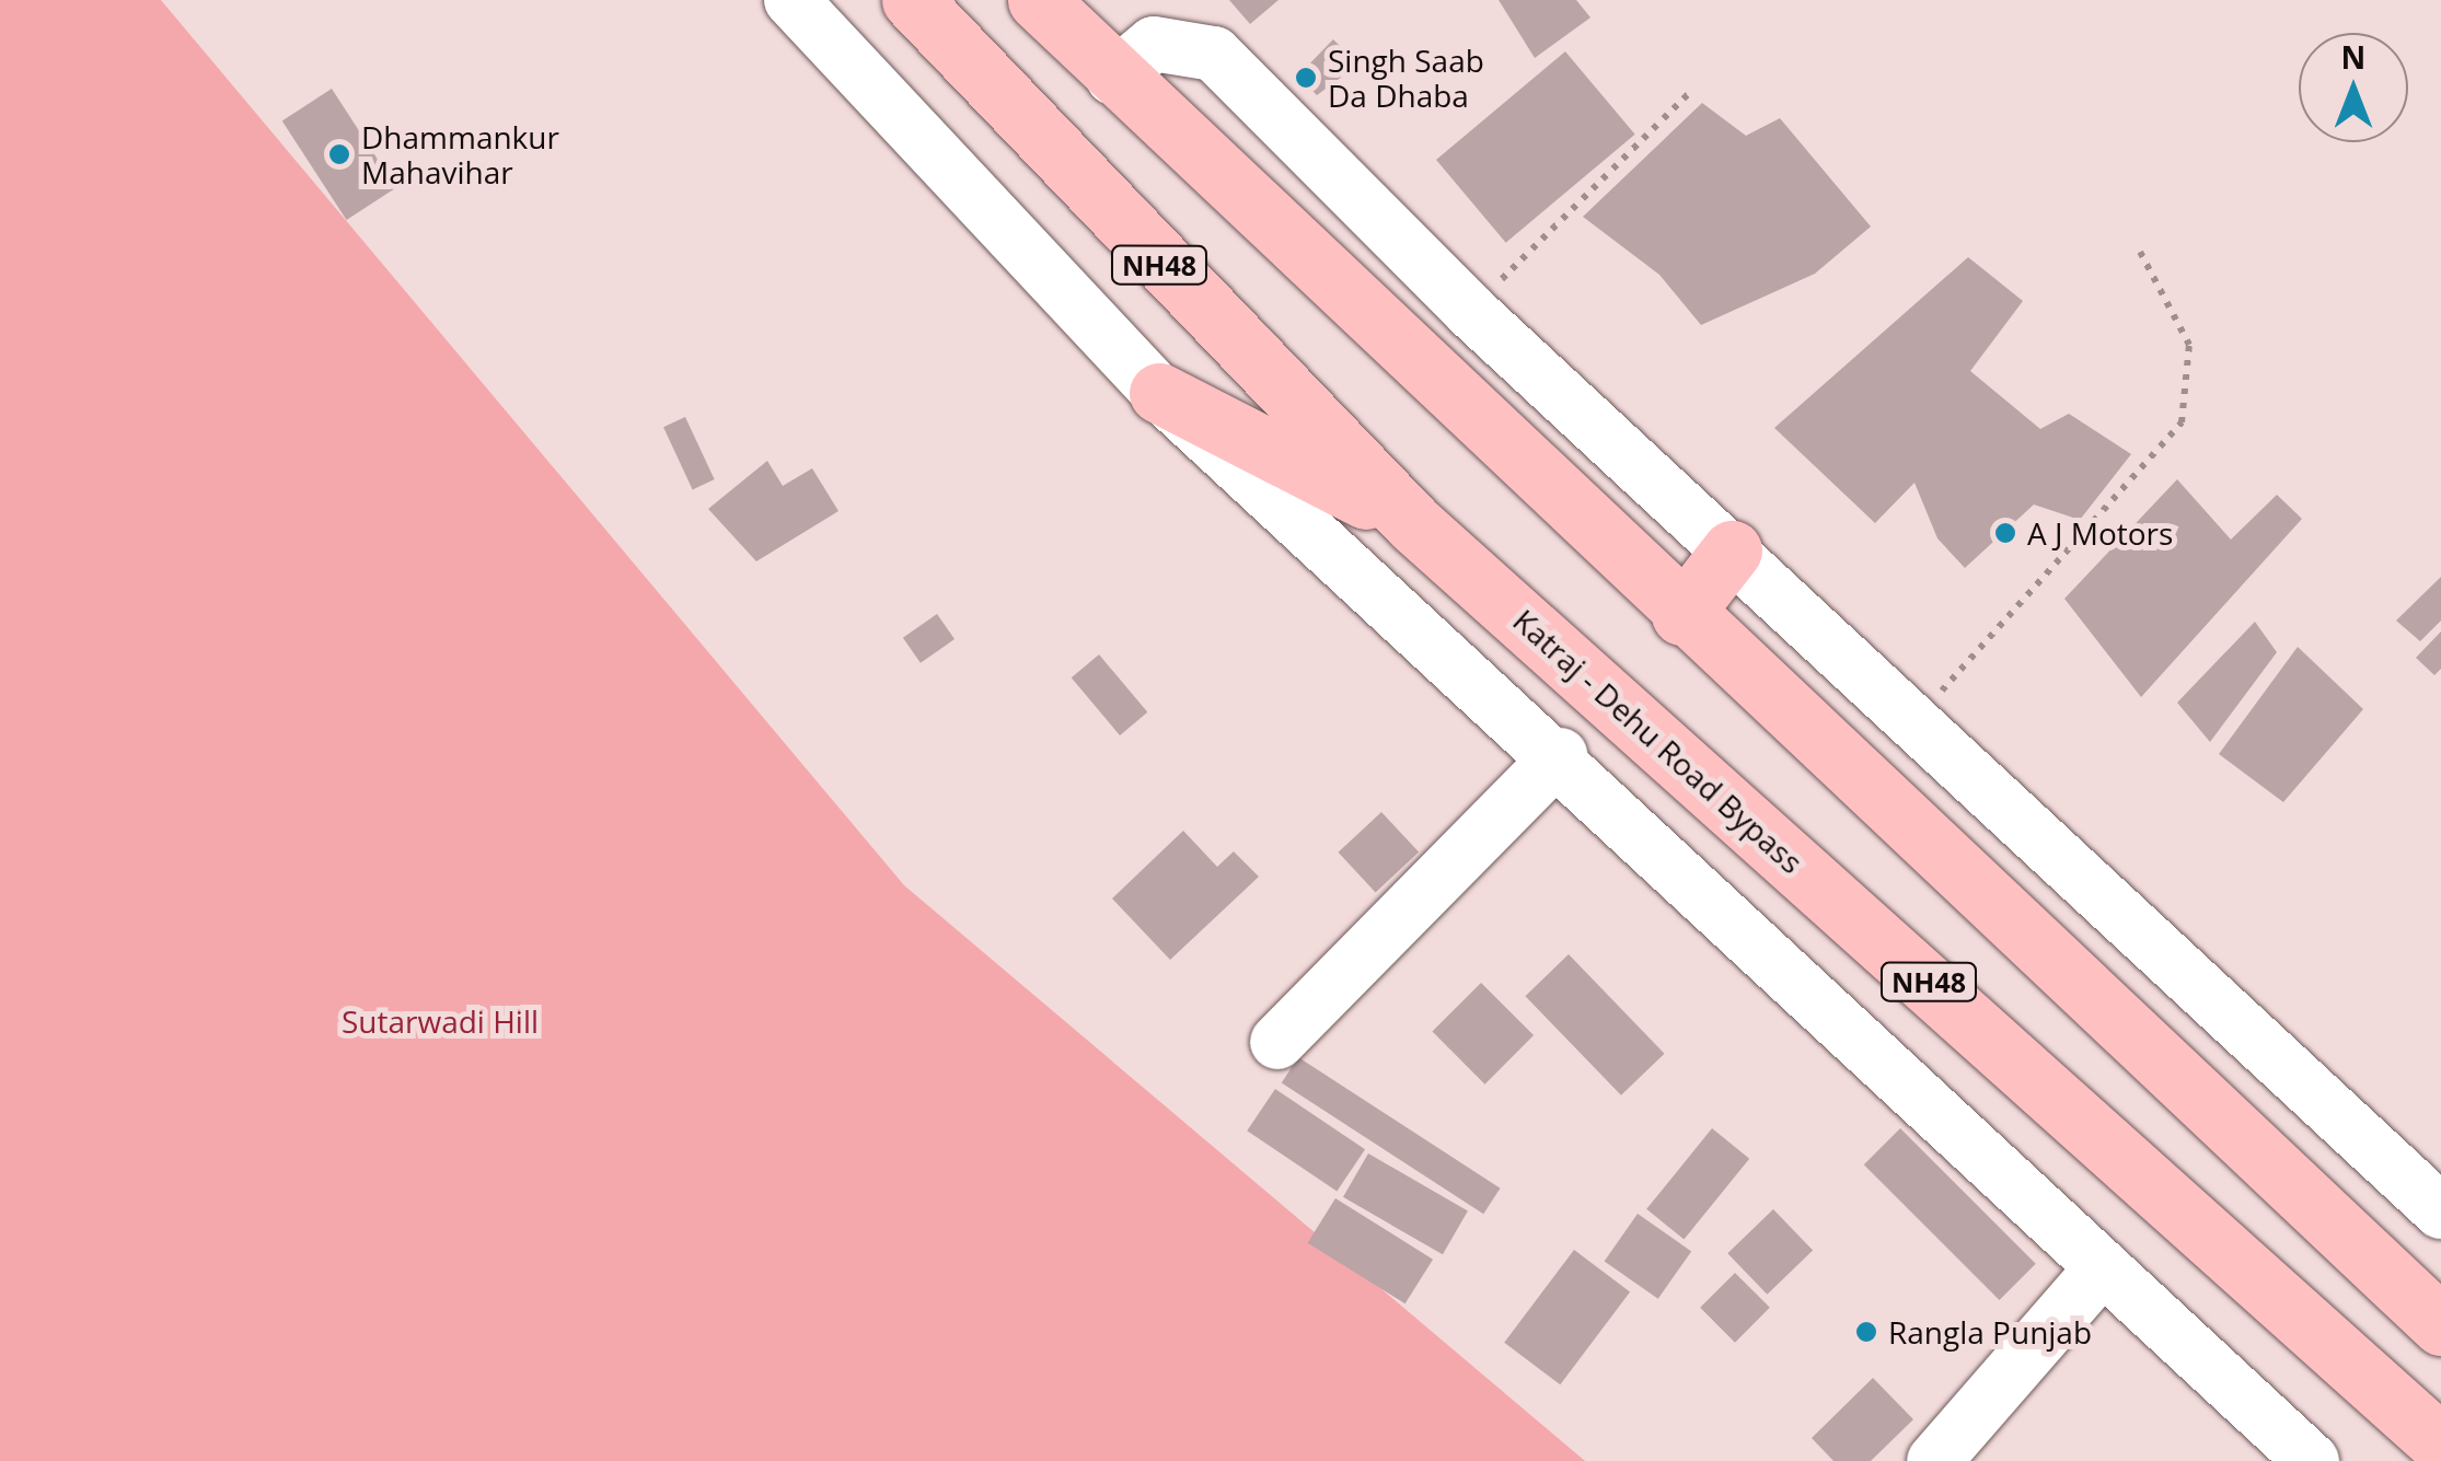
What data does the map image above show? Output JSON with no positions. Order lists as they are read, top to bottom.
{
  "streets": {
    "highway": ["NH48", "Katraj - Dehu Road Bypass"]
  },
  "parks": ["Sutarwadi Hill"],
  "places": [
    "Singh Saab Da Dhaba",
    "Dhammankur Mahavihar",
    "A J Motors",
    "Rangla Punjab"
  ],
  "north": "top"
}
